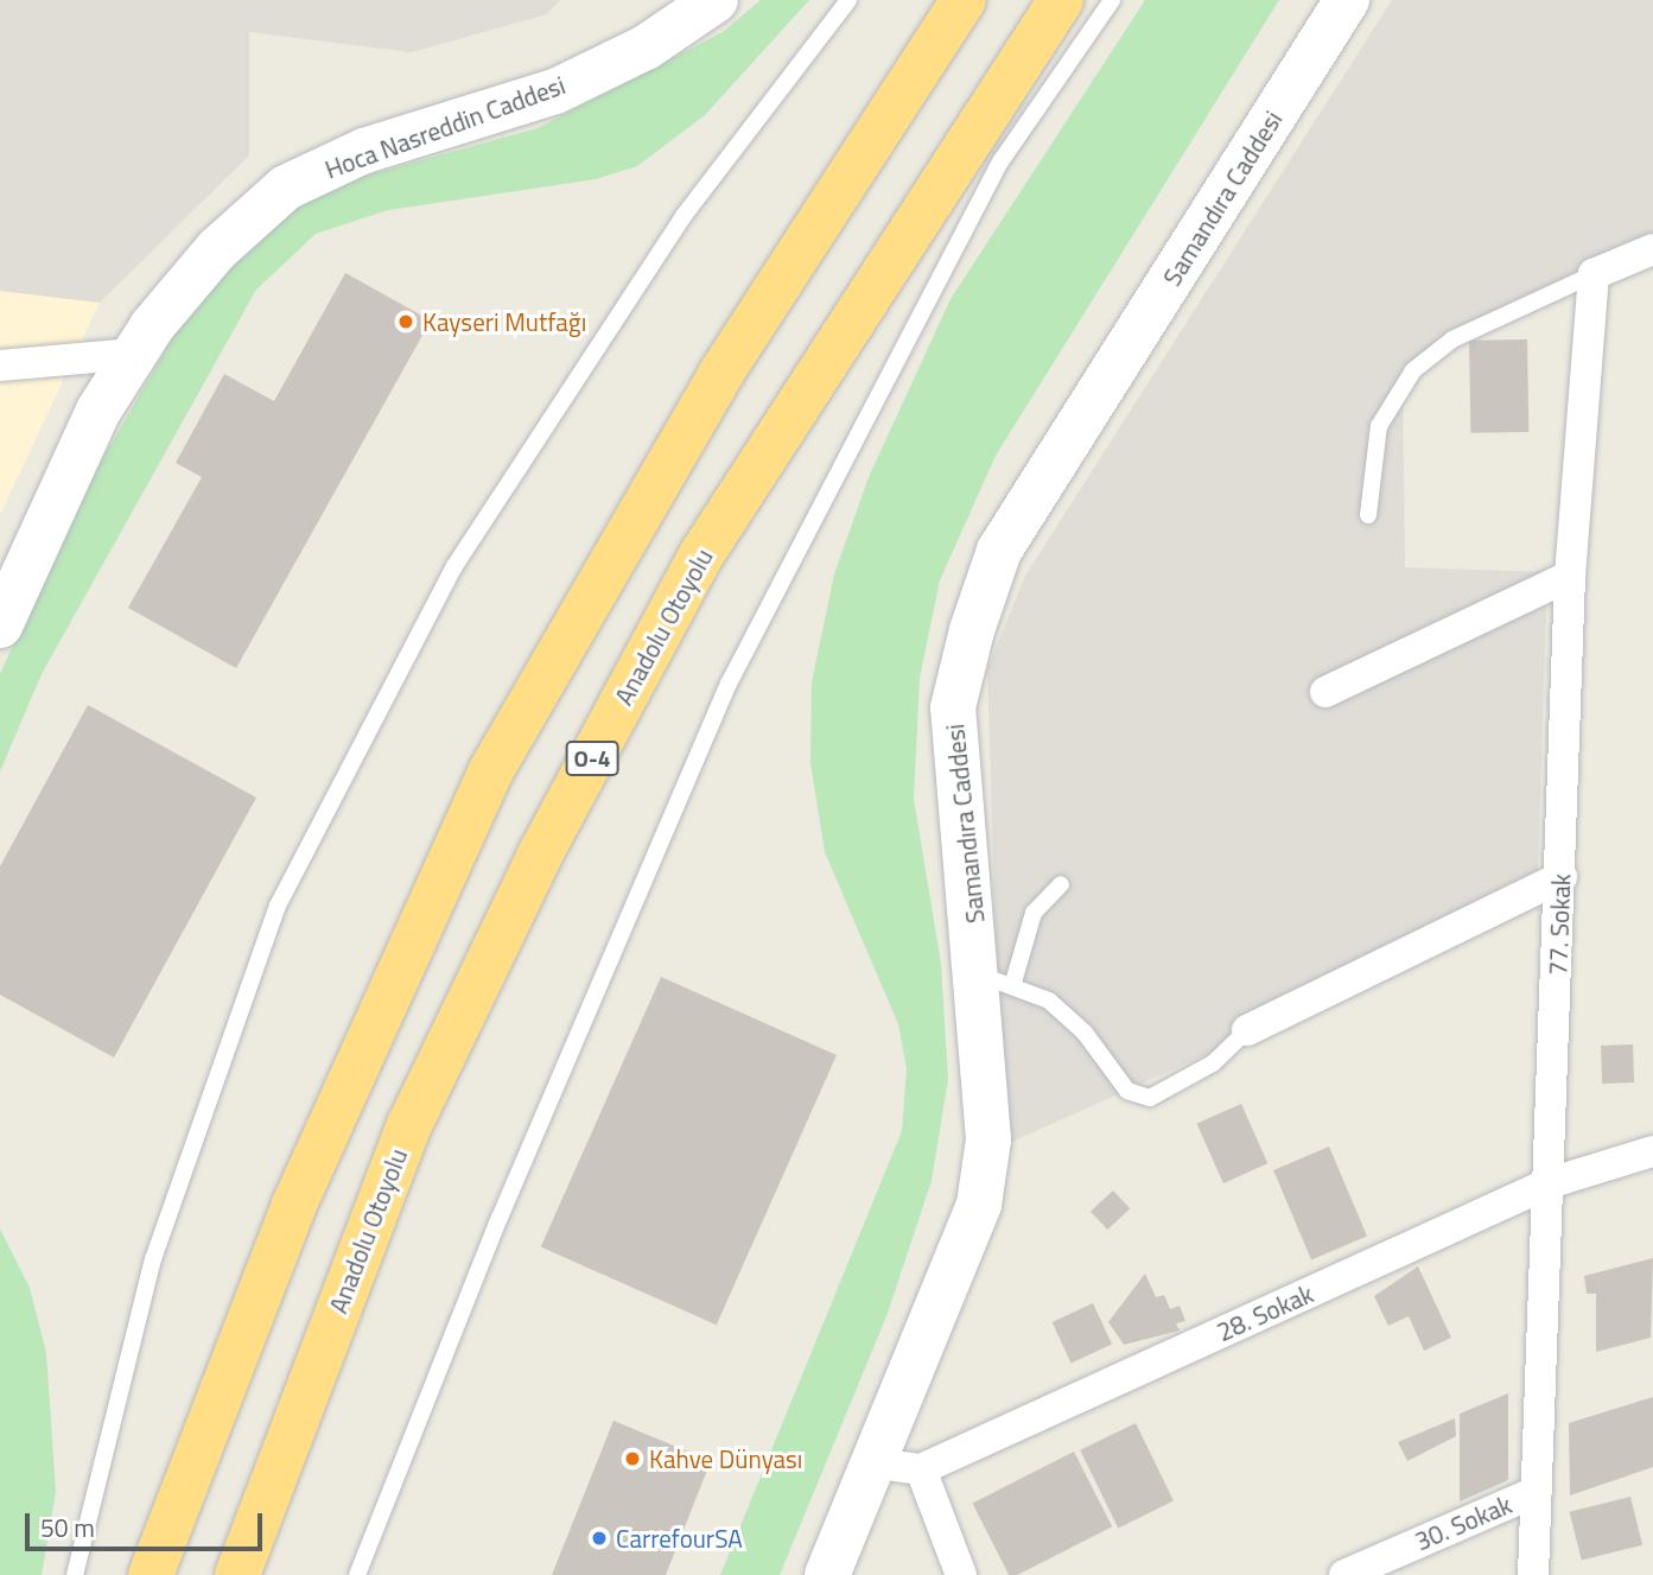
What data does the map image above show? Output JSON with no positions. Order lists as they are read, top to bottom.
{
  "streets": {
    "highway": ["Anadolu Otoyolu", "O-4"],
    "main road": ["Hoca Nasreddin Caddesi", "Samandıra Caddesi"],
    "street": ["77. Sokak", "28. Sokak", "30. Sokak"]
  },
  "crossings": [
    ["Samandıra Caddesi", "28. Sokak"],
    ["77. Sokak", "28. Sokak"],
    ["77. Sokak", "30. Sokak"]
  ],
  "places": ["Kayseri Mutfağı", "Kahve Dünyası", "CarrefourSA"],
  "scale_bar": "50 m"
}
